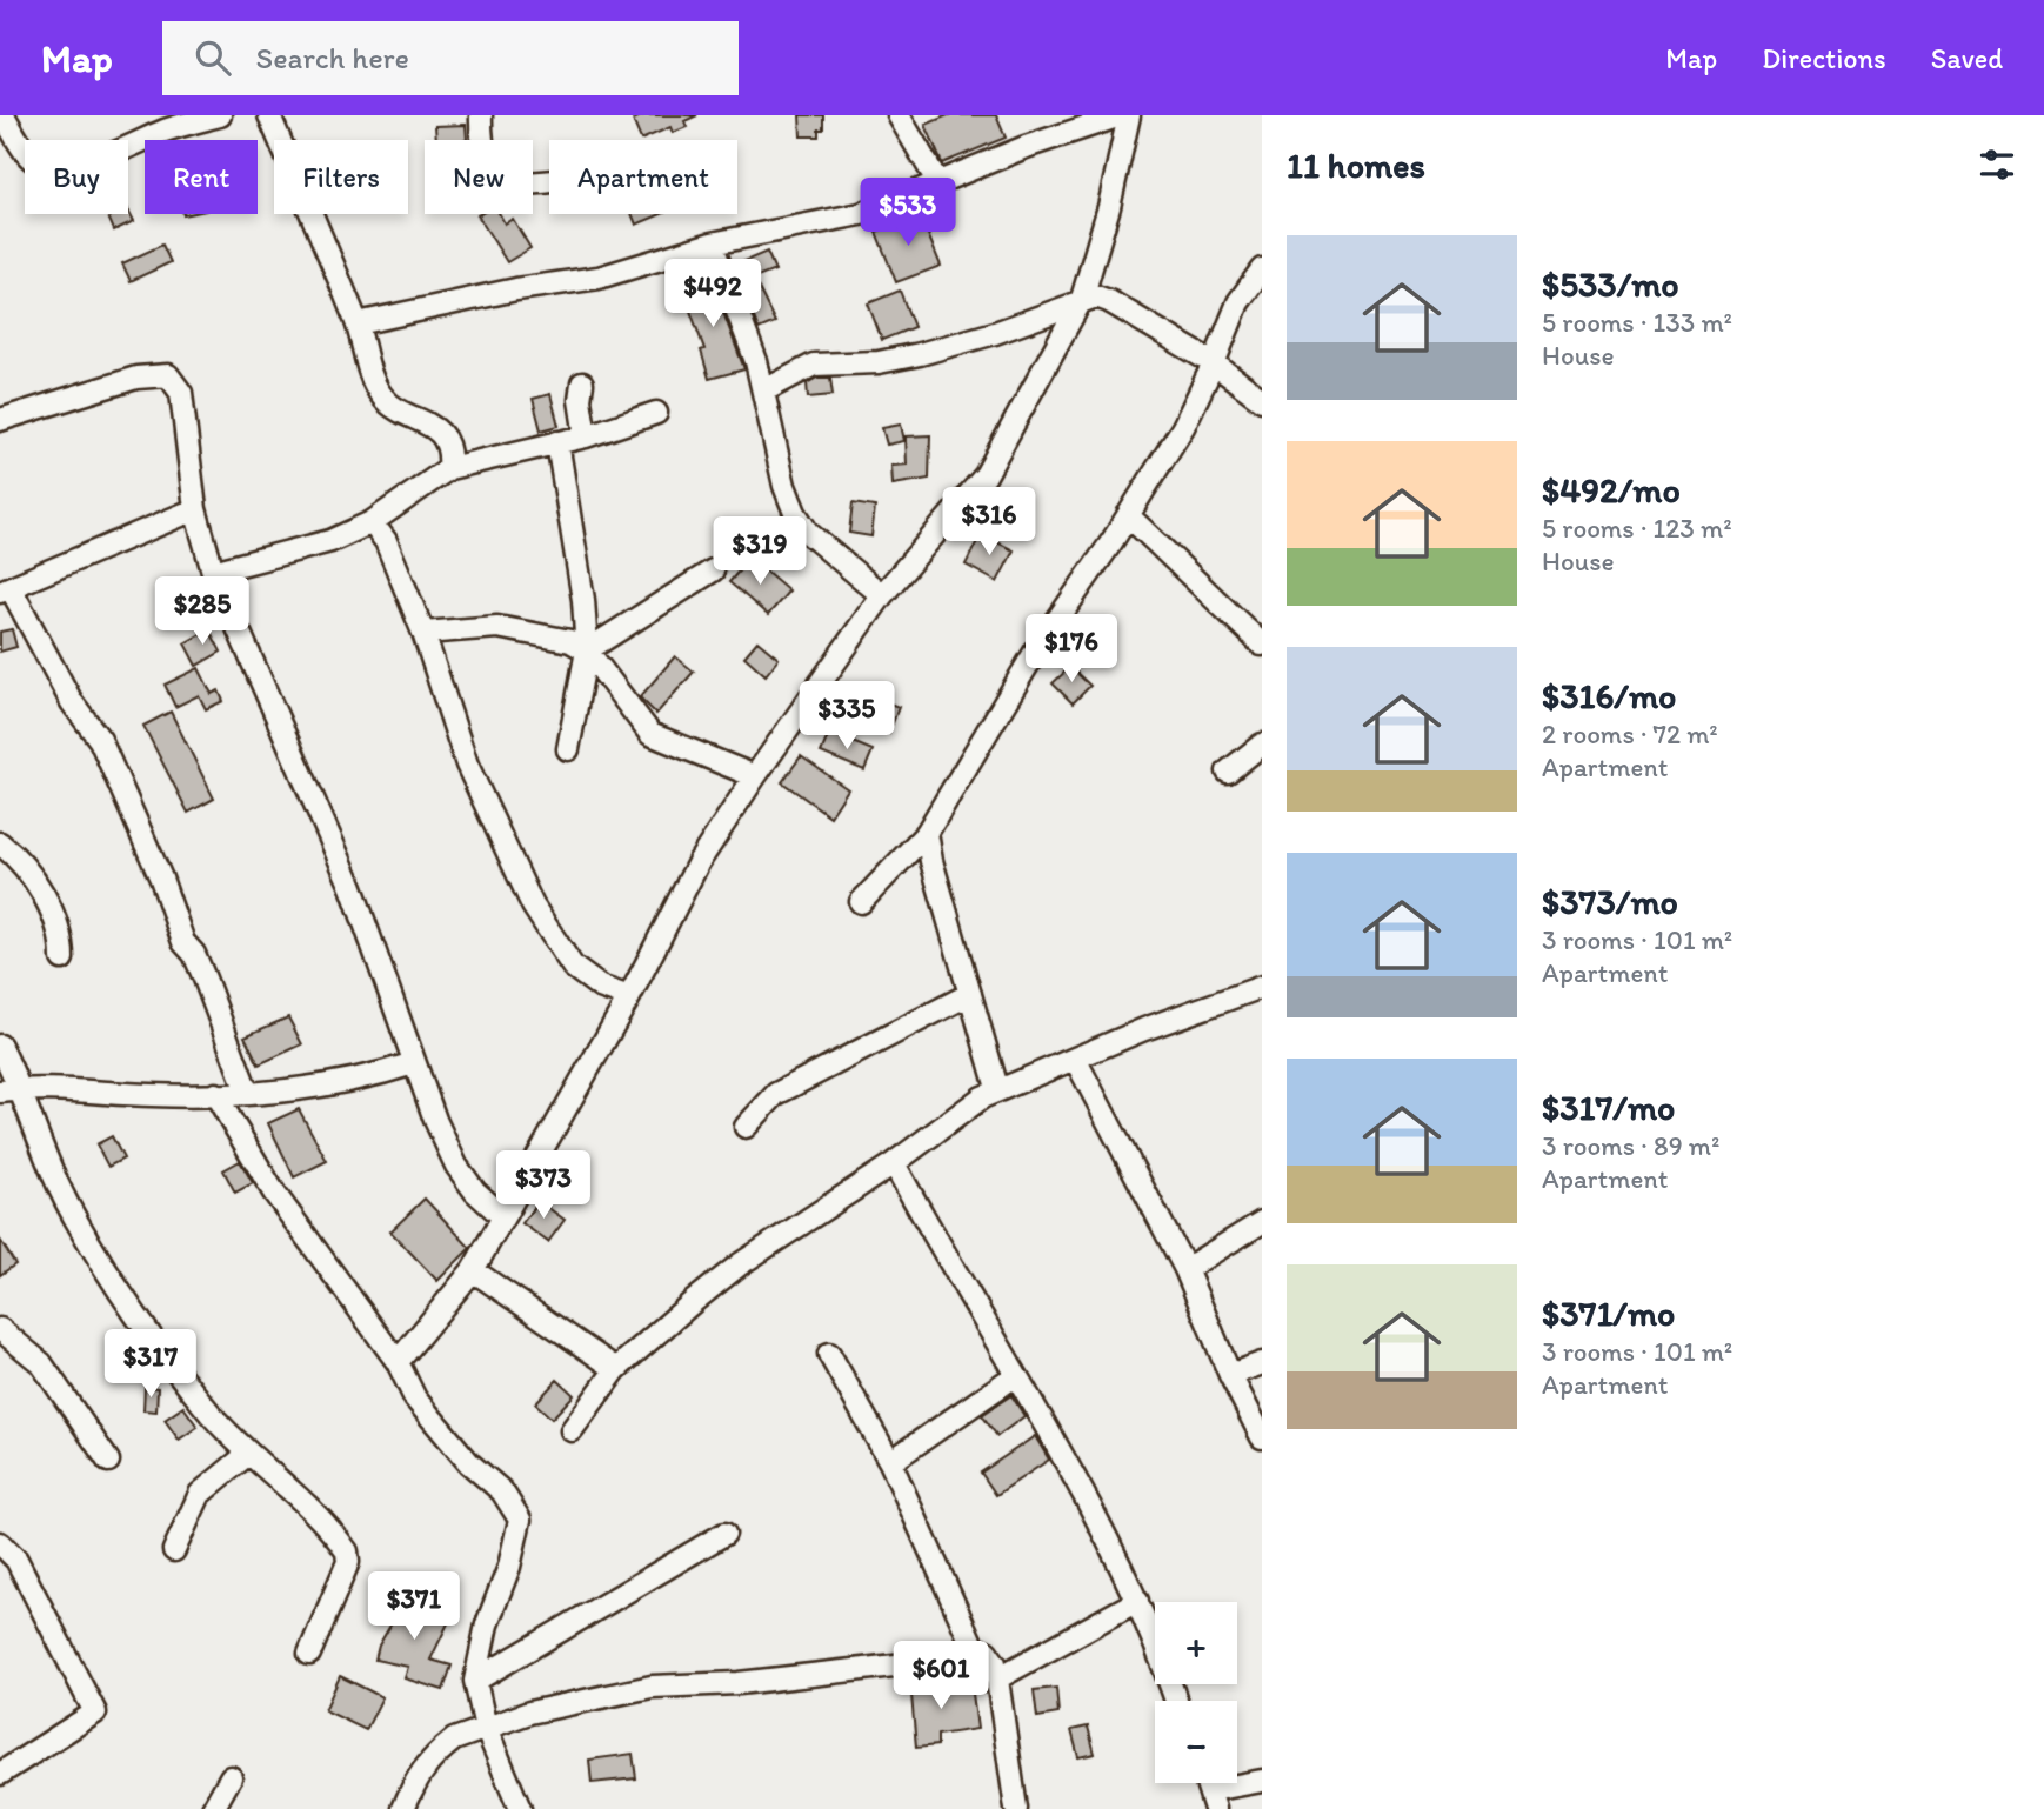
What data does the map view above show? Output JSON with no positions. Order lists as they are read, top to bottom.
{
  "page": {
    "header": "Map",
    "search": "Search here",
    "nav": ["Map", "Directions", "Saved"],
    "heading": "11 homes",
    "chip": [
      "Buy",
      "Rent",
      "Filters",
      "New",
      "Apartment"
    ],
    "price": [
      "$533",
      "$492",
      "$316",
      "$319",
      "$285",
      "$176",
      "$335",
      "$373",
      "$317",
      "$371",
      "$601"
    ],
    "list": [
      {
        "name": "$533/mo",
        "note": "5 rooms · 133 m² · House"
      },
      {
        "name": "$492/mo",
        "note": "5 rooms · 123 m² · House"
      },
      {
        "name": "$316/mo",
        "note": "2 rooms · 72 m² · Apartment"
      },
      {
        "name": "$373/mo",
        "note": "3 rooms · 101 m² · Apartment"
      },
      {
        "name": "$317/mo",
        "note": "3 rooms · 89 m² · Apartment"
      },
      {
        "name": "$371/mo",
        "note": "3 rooms · 101 m² · Apartment"
      }
    ],
    "map_buttons": ["+", "−"]
  }
}
